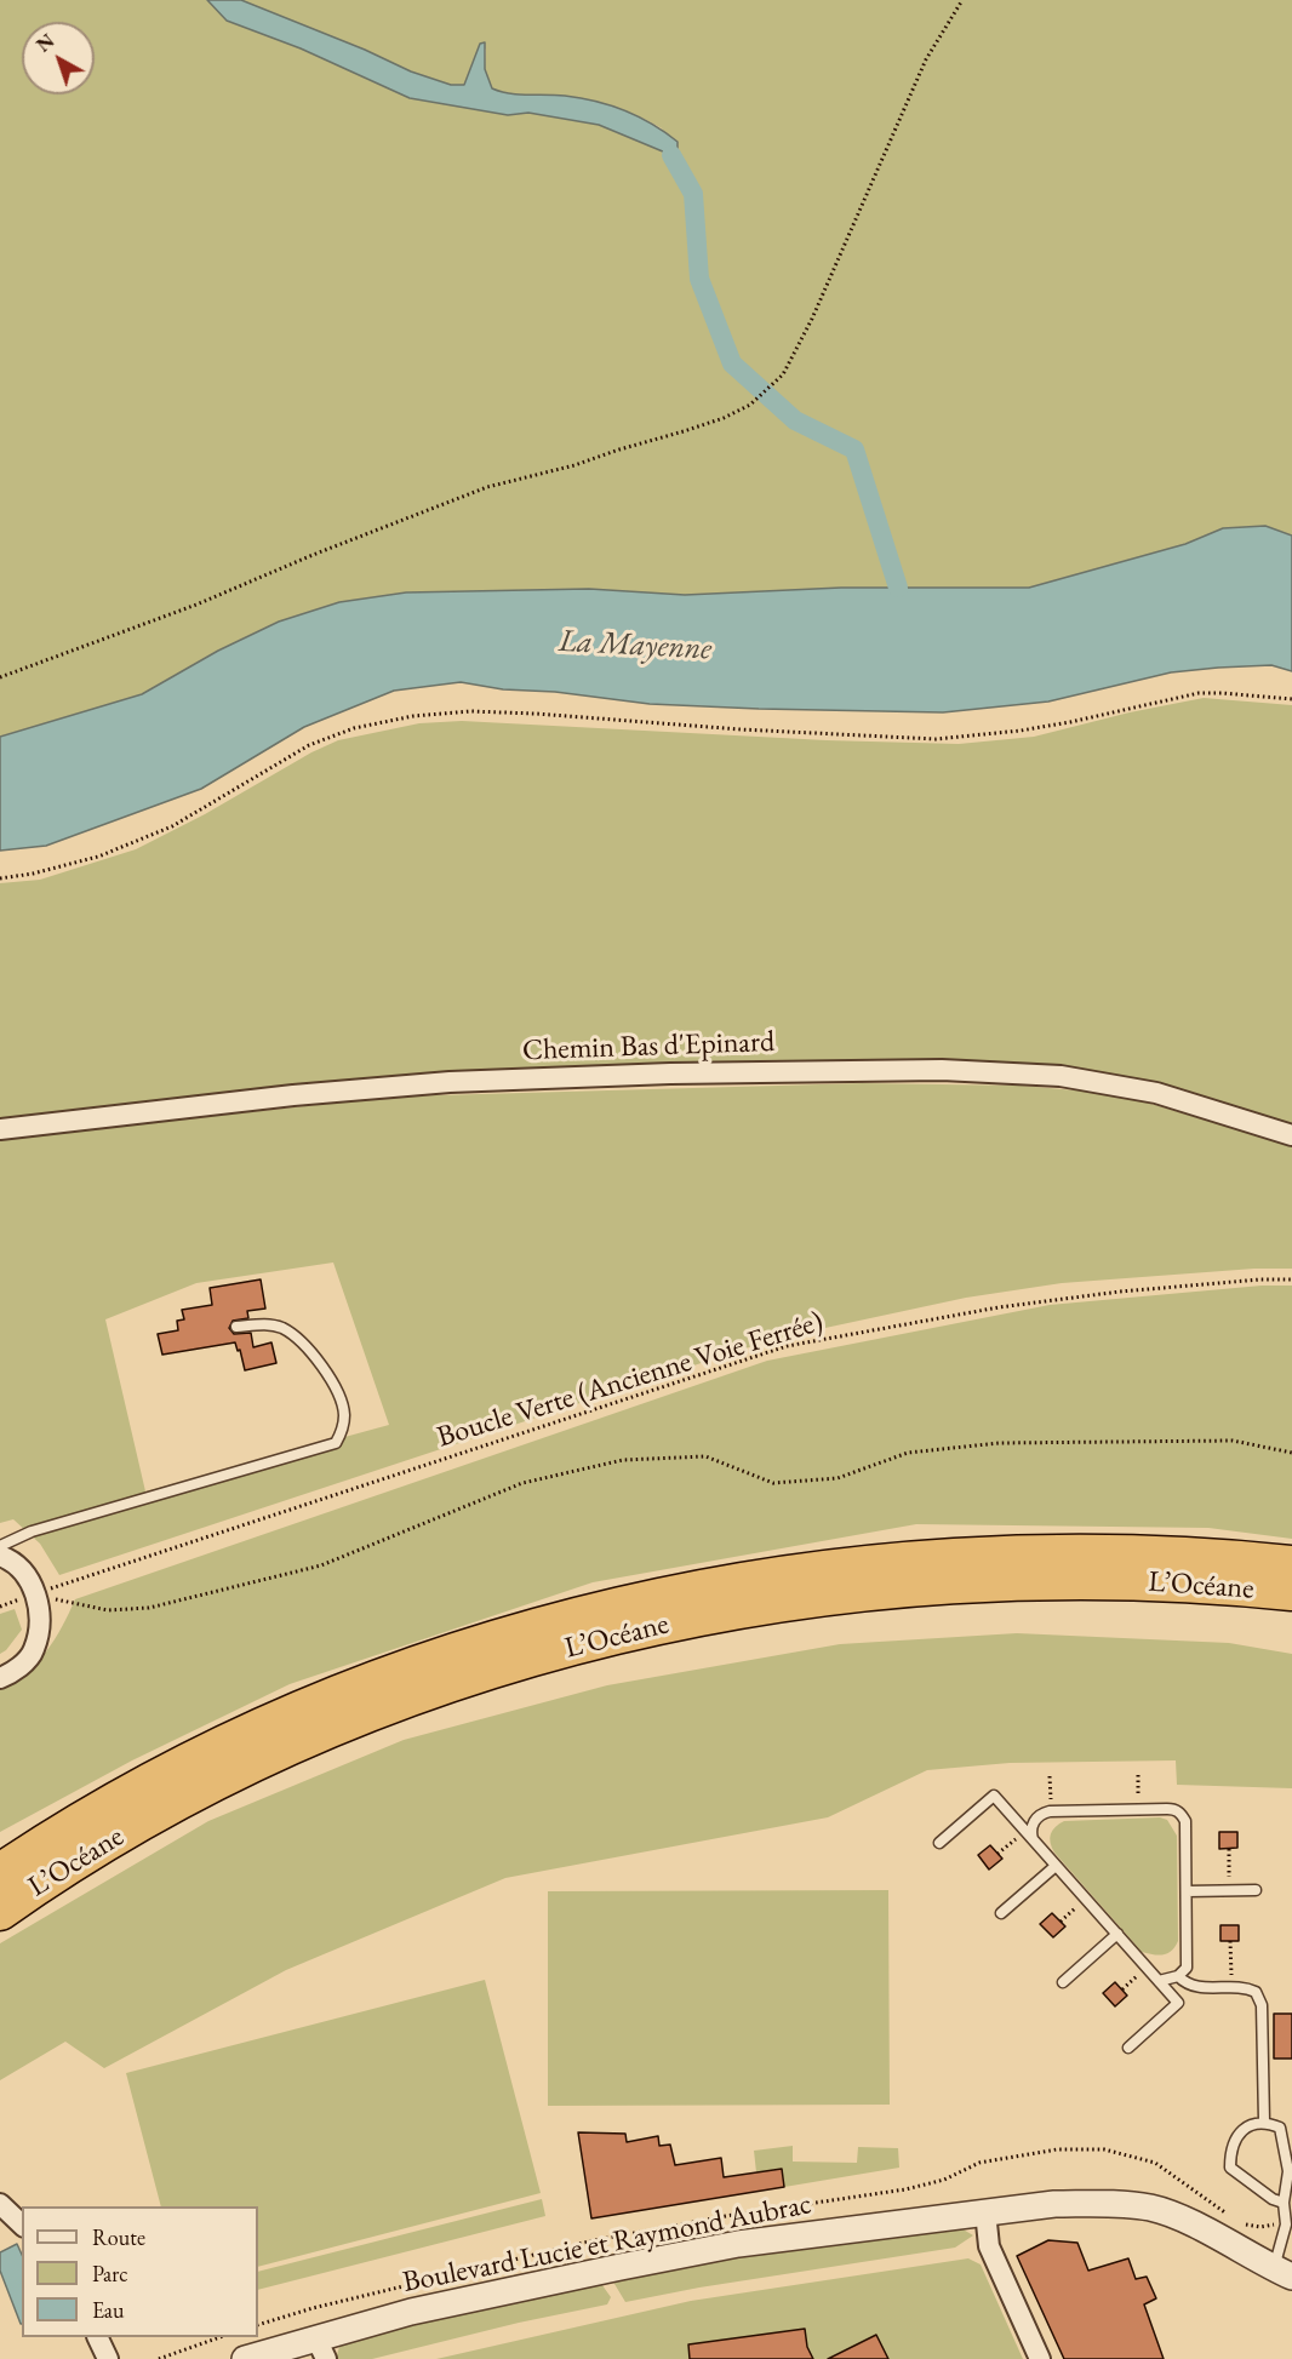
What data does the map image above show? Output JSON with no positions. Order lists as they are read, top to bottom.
{
  "streets": {
    "highway": ["L’Océane"],
    "street": ["Chemin Bas d'Epinard", "Boulevard Lucie et Raymond Aubrac"],
    "path": ["Boucle Verte (Ancienne Voie Ferrée)"]
  },
  "water": ["La Mayenne"],
  "legend": ["Route", "Parc", "Eau"],
  "north": "top left"
}
